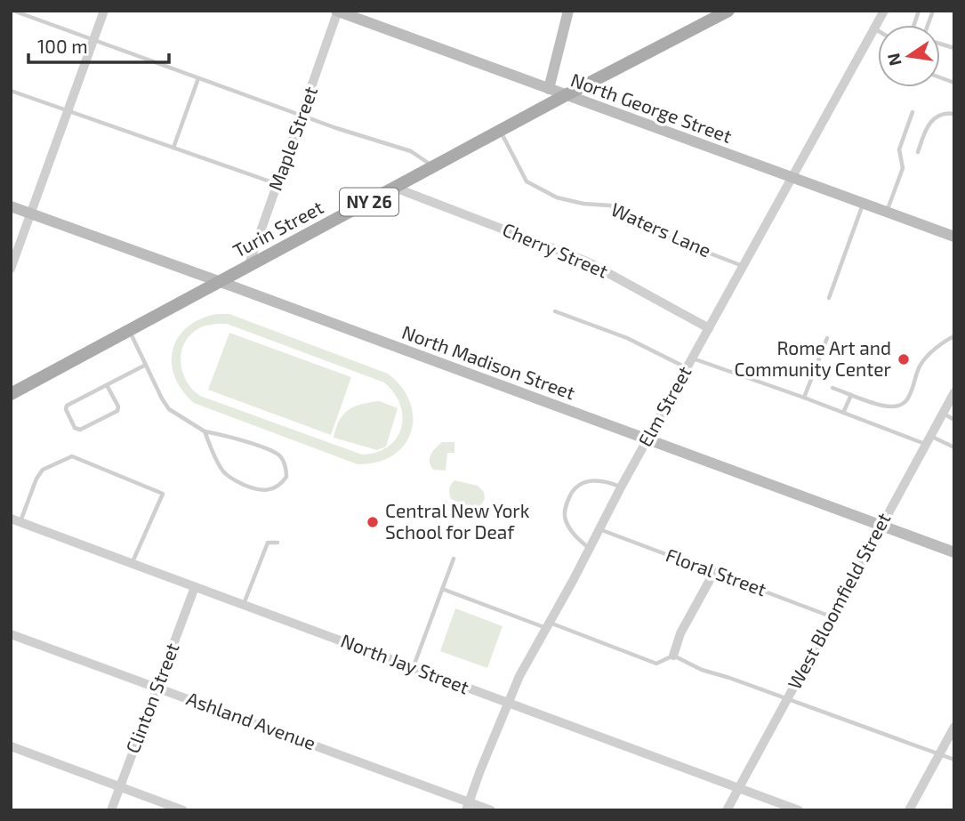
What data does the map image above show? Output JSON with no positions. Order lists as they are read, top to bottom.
{
  "streets": {
    "main road": ["NY 26", "Turin Street"],
    "street": [
      "North George Street",
      "Maple Street",
      "Cherry Street",
      "North Madison Street",
      "Elm Street",
      "West Bloomfield Street",
      "North Jay Street",
      "Clinton Street",
      "Ashland Avenue"
    ],
    "lane": ["Waters Lane", "Floral Street"]
  },
  "crossings": [
    ["North George Street", "Maple Street"],
    ["North George Street", "Turin Street"],
    ["North George Street", "Elm Street"],
    ["Maple Street", "Turin Street"],
    ["Turin Street", "Waters Lane"],
    ["Turin Street", "Cherry Street"],
    ["Turin Street", "North Madison Street"],
    ["Waters Lane", "Elm Street"],
    ["Cherry Street", "Elm Street"],
    ["North Madison Street", "Elm Street"],
    ["North Madison Street", "West Bloomfield Street"],
    ["Elm Street", "Floral Street"],
    ["Elm Street", "North Jay Street"],
    ["Elm Street", "Ashland Avenue"],
    ["Floral Street", "West Bloomfield Street"],
    ["West Bloomfield Street", "North Jay Street"],
    ["North Jay Street", "Clinton Street"],
    ["Clinton Street", "Ashland Avenue"]
  ],
  "places": ["Rome Art and Community Center", "Central New York School for Deaf"],
  "scale_bar": "100 m",
  "north": "left"
}
